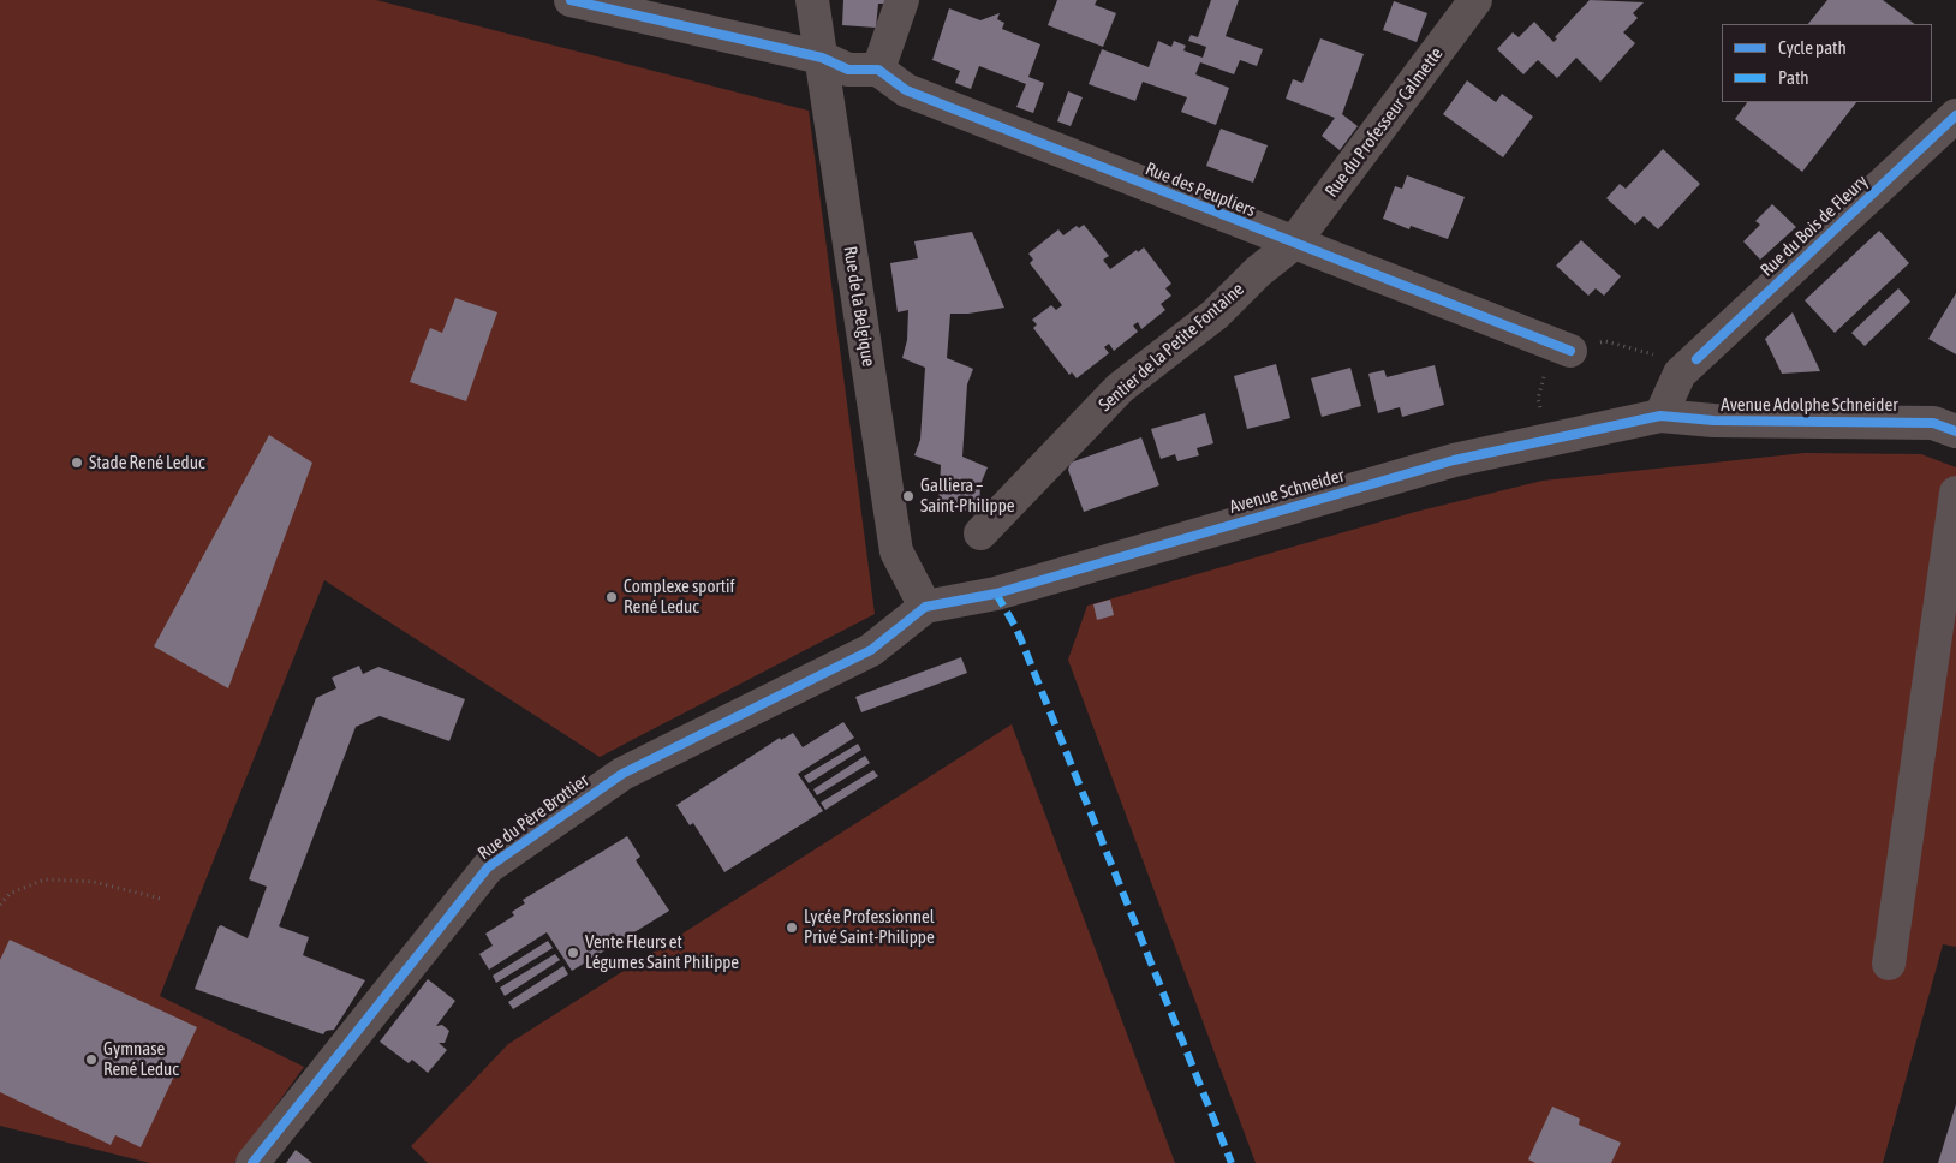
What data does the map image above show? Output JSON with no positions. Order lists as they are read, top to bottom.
{
  "streets": {
    "street": [
      "Rue du Professeur Calmette",
      "Rue des Peupliers",
      "Rue du Bois de Fleury",
      "Rue de la Belgique",
      "Sentier de la Petite Fontaine",
      "Avenue Adolphe Schneider",
      "Avenue Schneider",
      "Rue du Père Brottier"
    ]
  },
  "crossings": [
    ["Rue du Professeur Calmette", "Rue des Peupliers"],
    ["Rue du Professeur Calmette", "Sentier de la Petite Fontaine"],
    ["Rue des Peupliers", "Sentier de la Petite Fontaine"],
    ["Rue du Bois de Fleury", "Avenue Adolphe Schneider"],
    ["Rue du Bois de Fleury", "Avenue Schneider"],
    ["Rue de la Belgique", "Avenue Schneider"],
    ["Rue de la Belgique", "Rue du Père Brottier"],
    ["Avenue Adolphe Schneider", "Avenue Schneider"],
    ["Avenue Schneider", "Rue du Père Brottier"]
  ],
  "places": [
    "Stade René Leduc",
    "Galliera – Saint-Philippe",
    "Complexe sportif René Leduc",
    "Lycée Professionnel Privé Saint-Philippe",
    "Vente Fleurs et Légumes Saint Philippe",
    "Gymnase René Leduc"
  ],
  "legend": ["Cycle path", "Path"]
}
